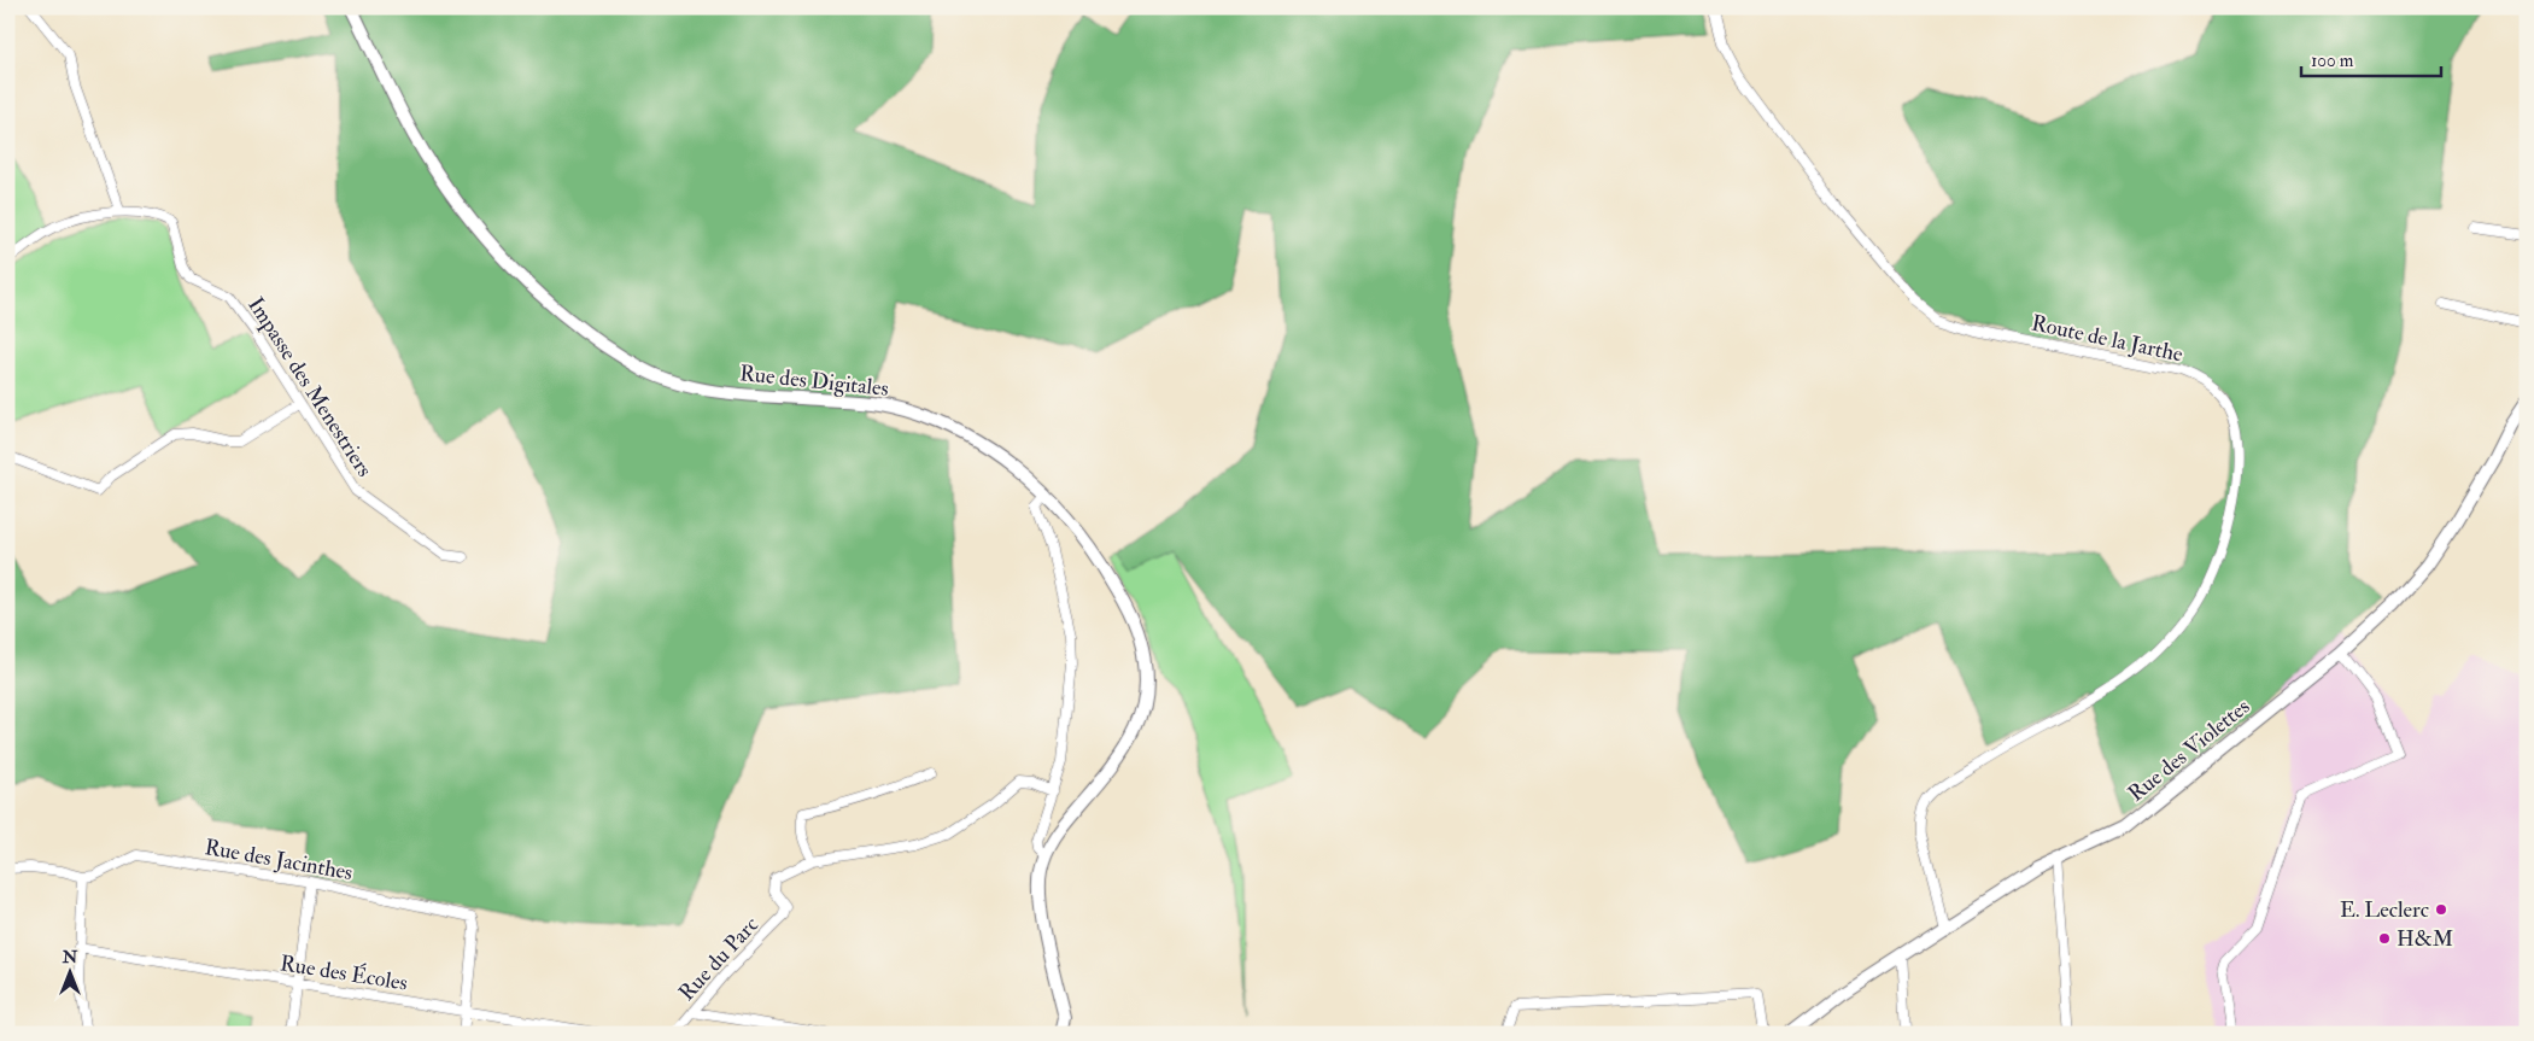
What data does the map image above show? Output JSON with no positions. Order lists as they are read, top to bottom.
{
  "streets": {
    "street": [
      "Route de la Jarthe",
      "Rue des Digitales",
      "Impasse des Menestriers",
      "Rue des Violettes",
      "Rue des Jacinthes",
      "Rue du Parc",
      "Rue des Écoles"
    ]
  },
  "crossings": [
    ["Route de la Jarthe", "Rue des Violettes"],
    ["Rue des Jacinthes", "Rue des Écoles"]
  ],
  "places": ["E. Leclerc", "H&M"],
  "scale_bar": "100 m",
  "north": "top"
}
